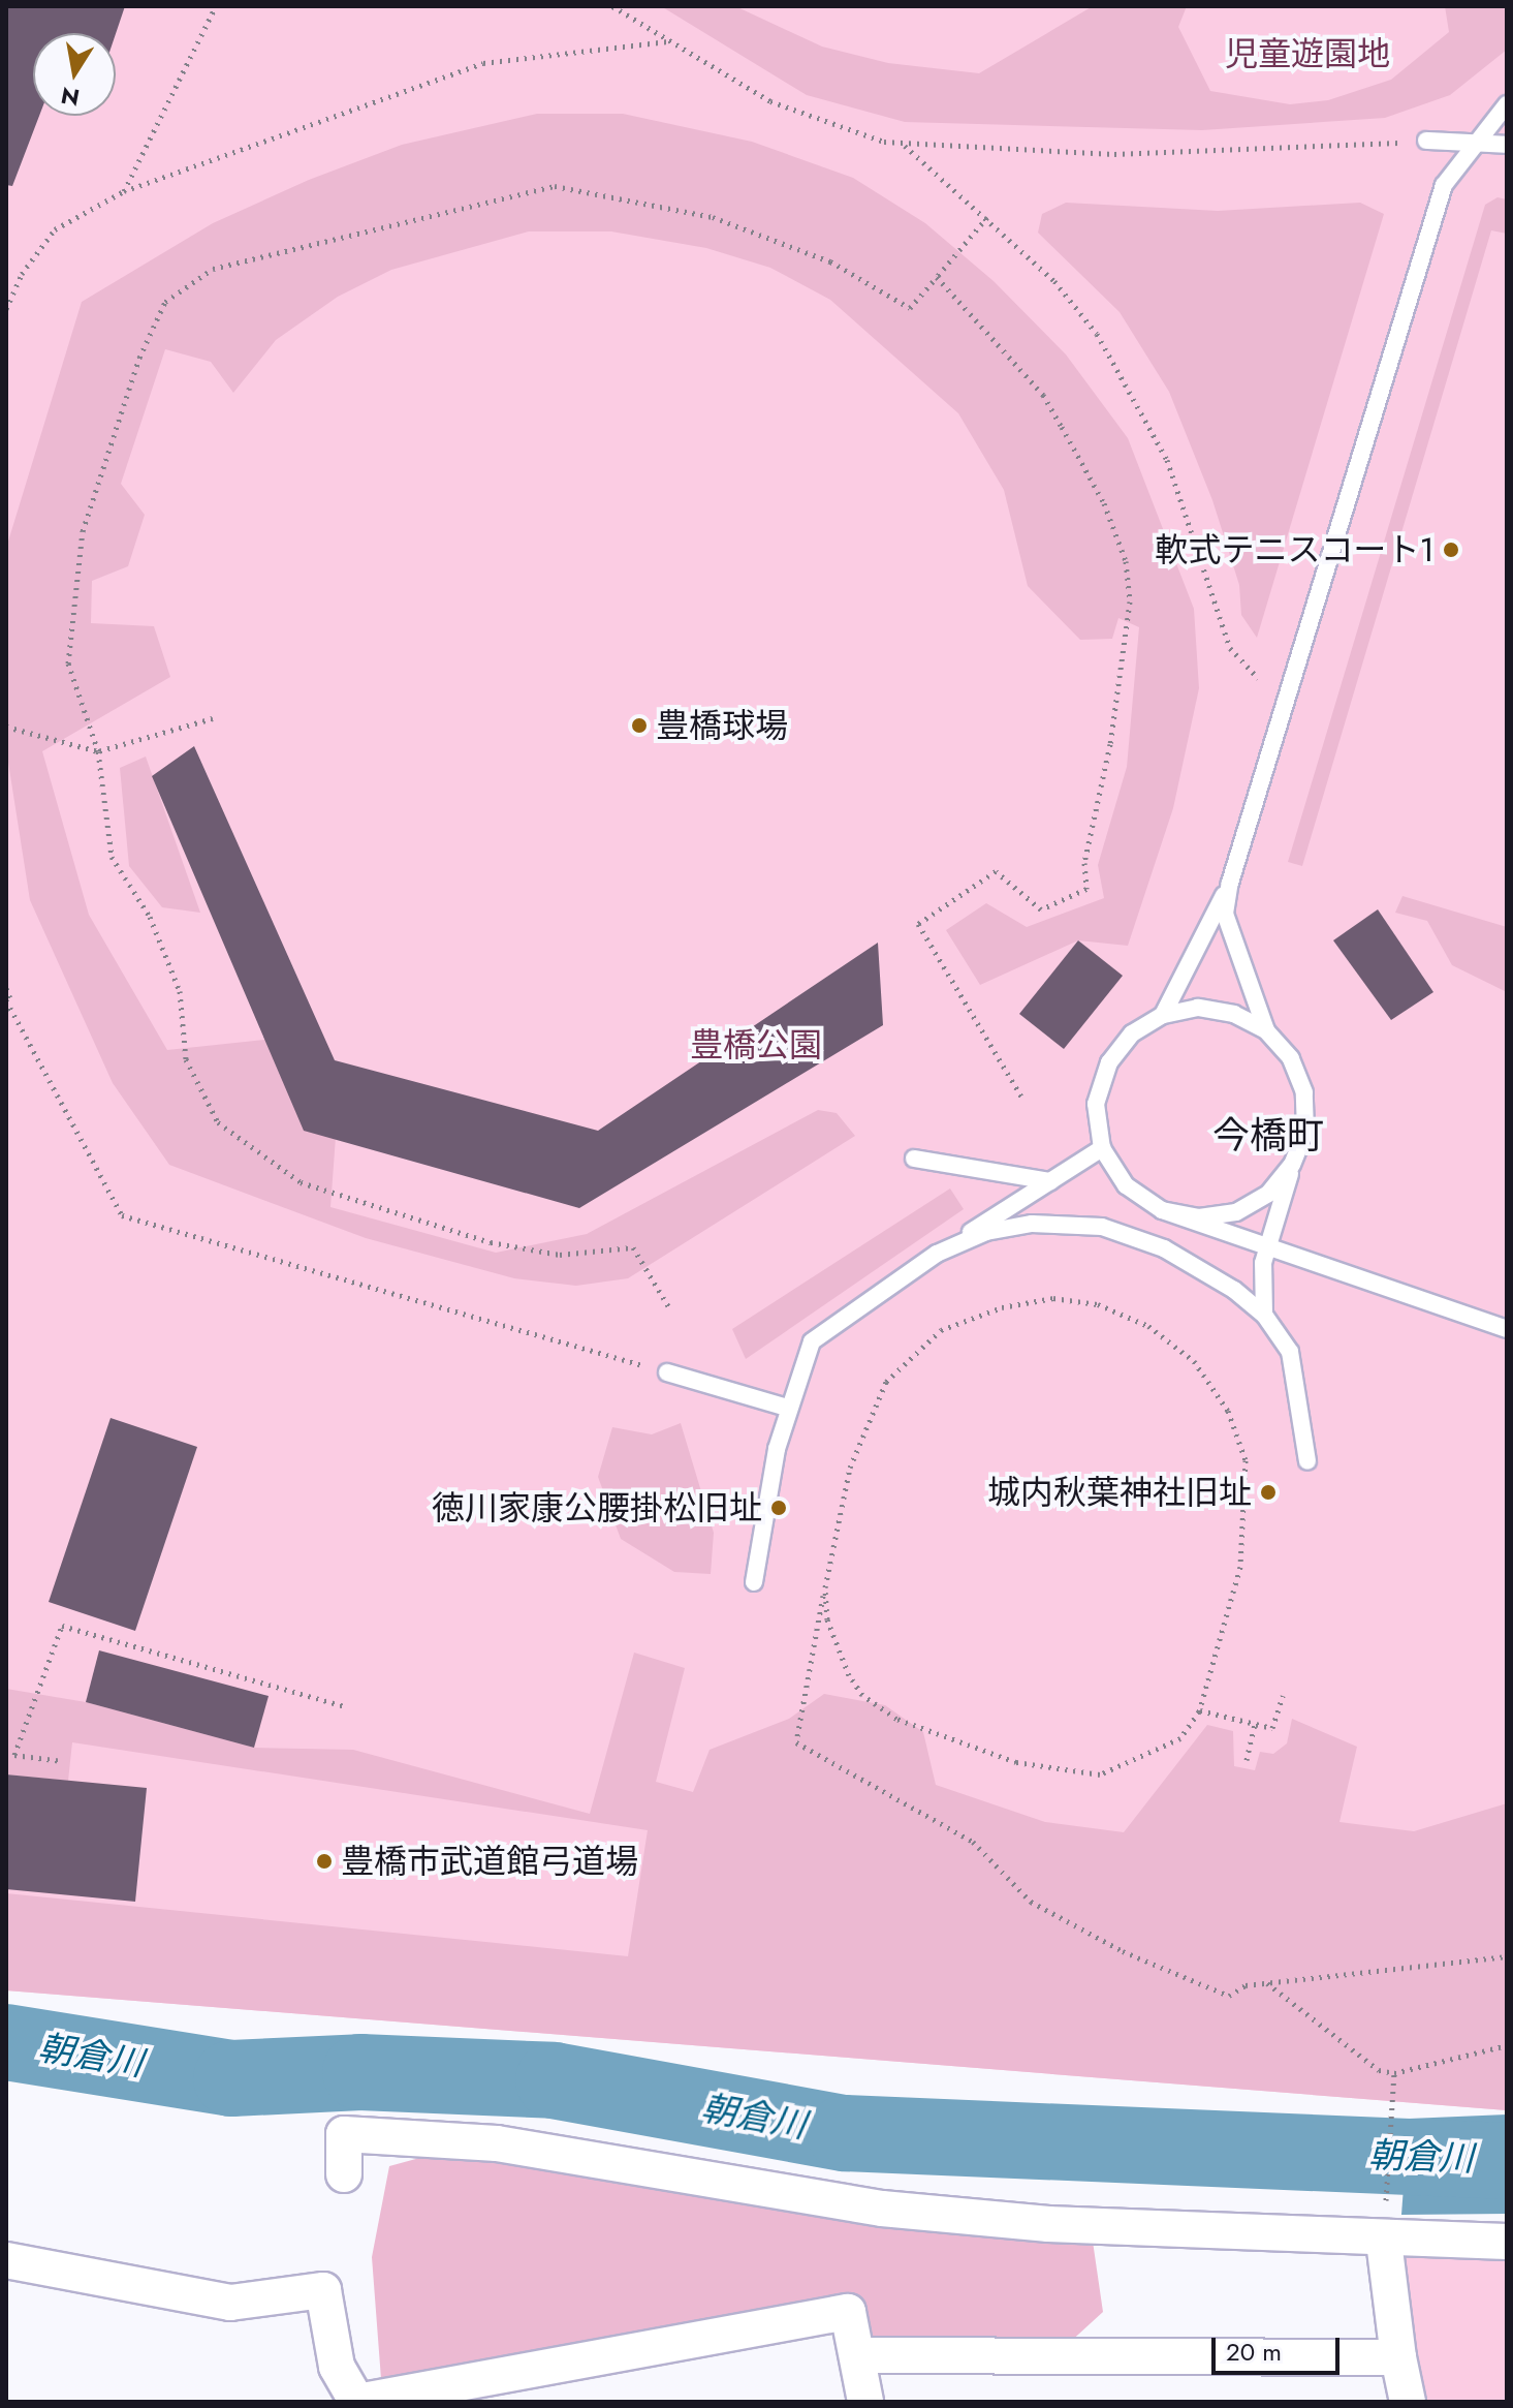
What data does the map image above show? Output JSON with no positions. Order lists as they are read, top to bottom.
{
  "districts": ["今橋町"],
  "water": ["朝倉川"],
  "parks": ["児童遊園地", "豊橋公園"],
  "places": [
    "軟式テニスコート1",
    "豊橋球場",
    "城内秋葉神社旧址",
    "徳川家康公腰掛松旧址",
    "豊橋市武道館弓道場"
  ],
  "scale_bar": "20 m",
  "north": "bottom"
}
